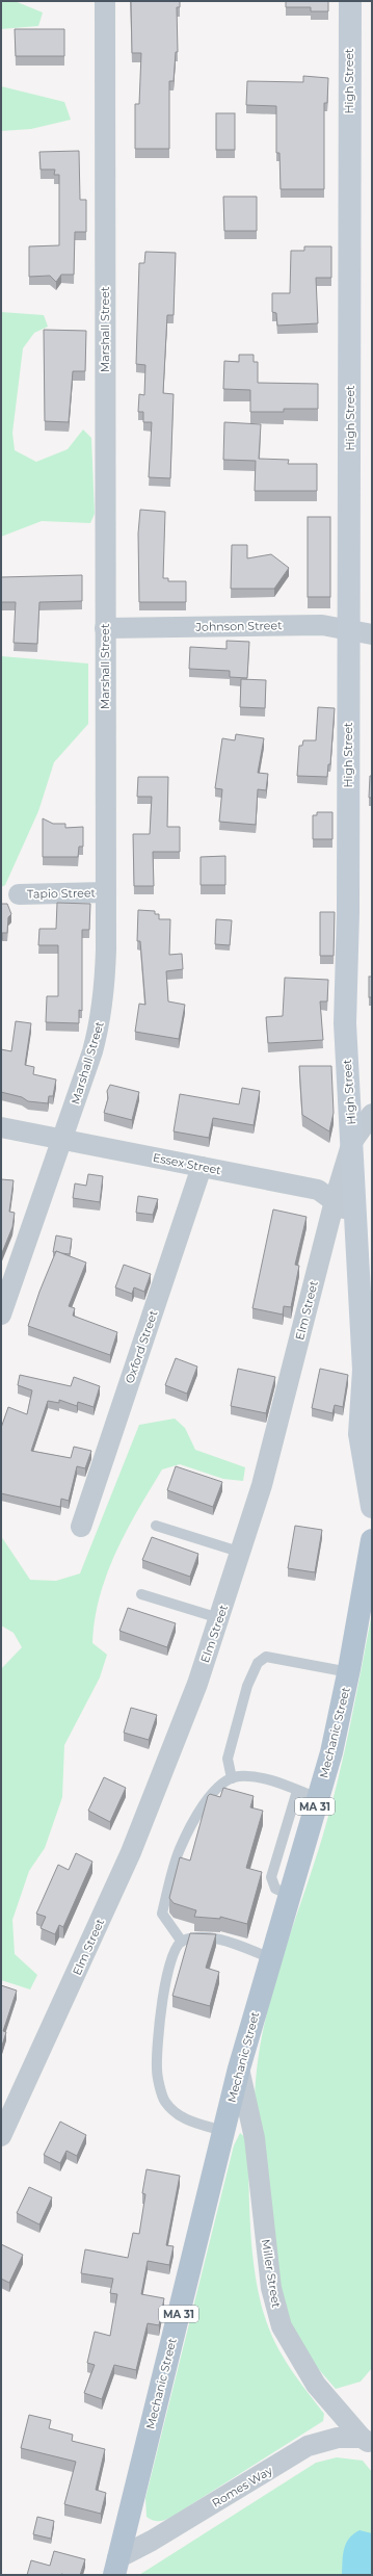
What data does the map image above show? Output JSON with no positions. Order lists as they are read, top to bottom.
{
  "streets": {
    "main road": ["High Street", "Mechanic Street", "MA 31"],
    "street": [
      "Marshall Street",
      "Johnson Street",
      "Tapio Street",
      "Essex Street",
      "Elm Street",
      "Oxford Street",
      "Miller Street",
      "Romes Way"
    ]
  },
  "crossings": [
    ["High Street", "Johnson Street"],
    ["High Street", "Essex Street"],
    ["High Street", "Elm Street"],
    ["Marshall Street", "Johnson Street"],
    ["Marshall Street", "Tapio Street"],
    ["Marshall Street", "Essex Street"],
    ["Essex Street", "Elm Street"],
    ["Essex Street", "Oxford Street"],
    ["Mechanic Street", "Miller Street"],
    ["Mechanic Street", "Romes Way"],
    ["Miller Street", "Romes Way"]
  ]
}
